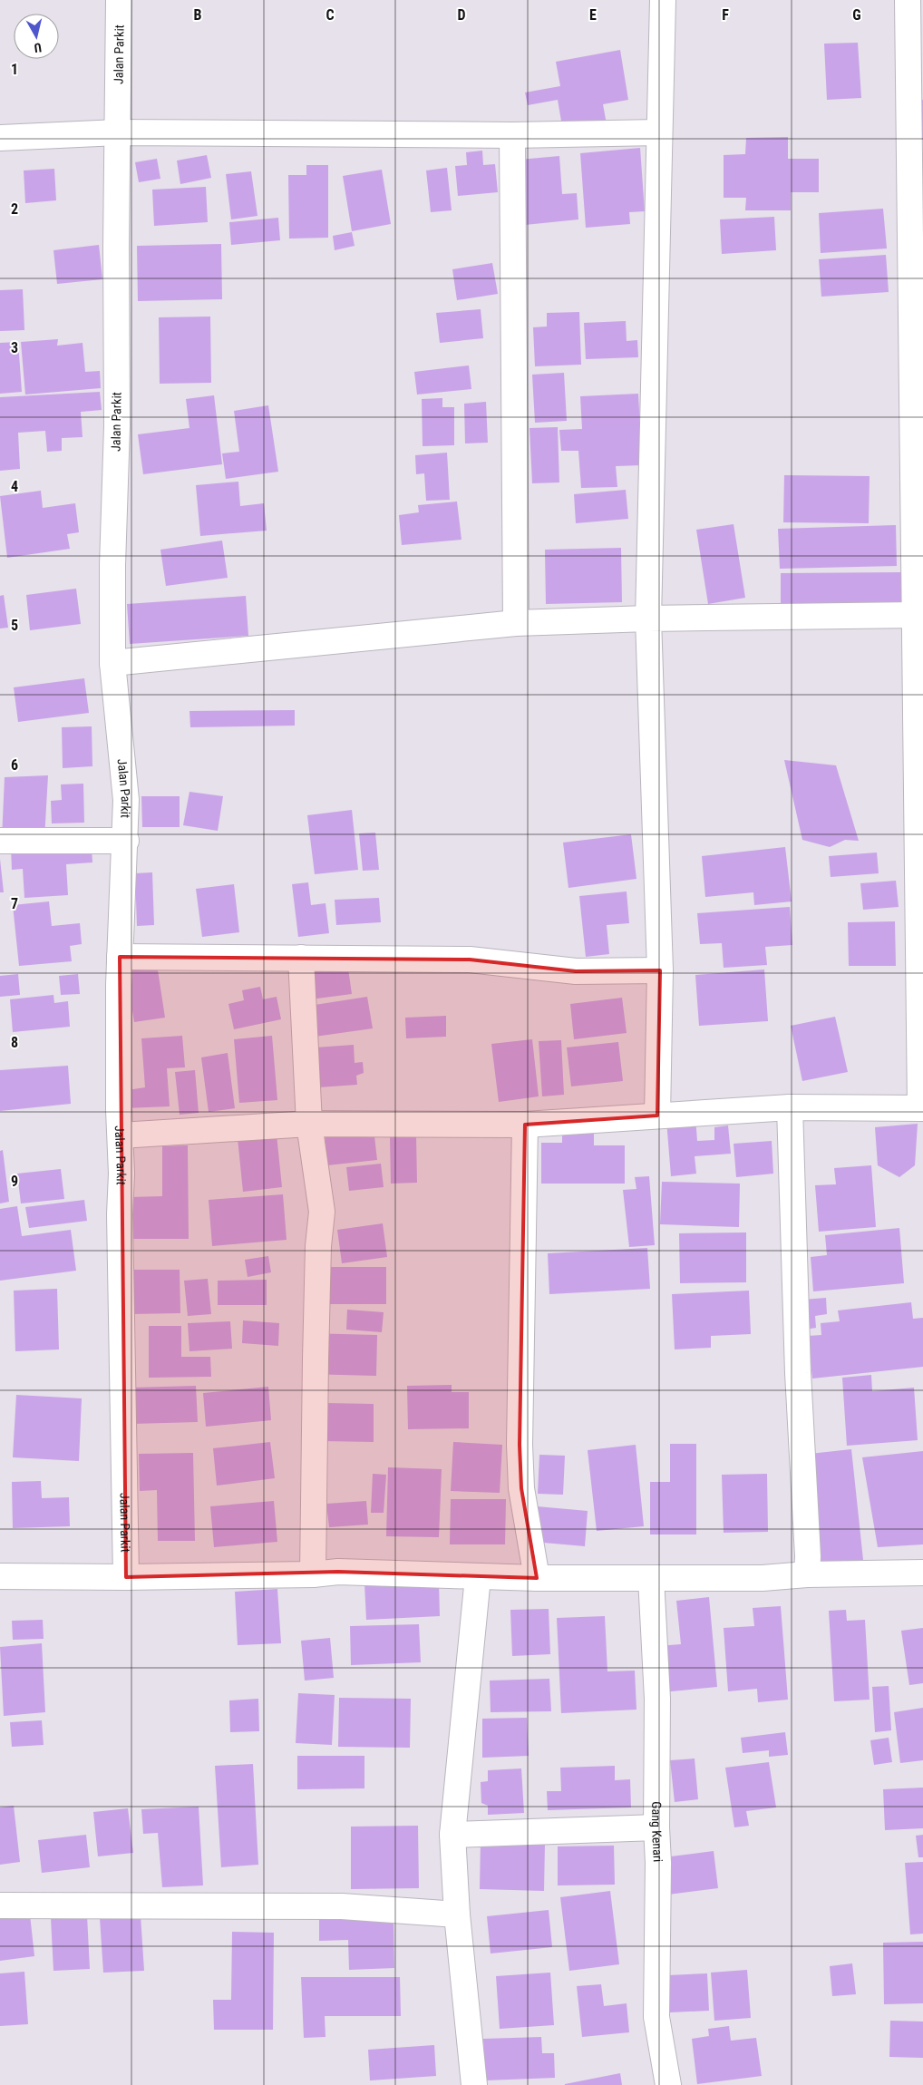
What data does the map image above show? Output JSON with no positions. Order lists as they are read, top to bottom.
{
  "streets": {
    "street": ["Jalan Parkit", "Gang Kenari"]
  },
  "north": "bottom",
  "grid": {
    "columns": [
      "B",
      "C",
      "D",
      "E",
      "F",
      "G"
    ],
    "rows": [
      "1",
      "2",
      "3",
      "4",
      "5",
      "6",
      "7",
      "8",
      "9"
    ]
  }
}
